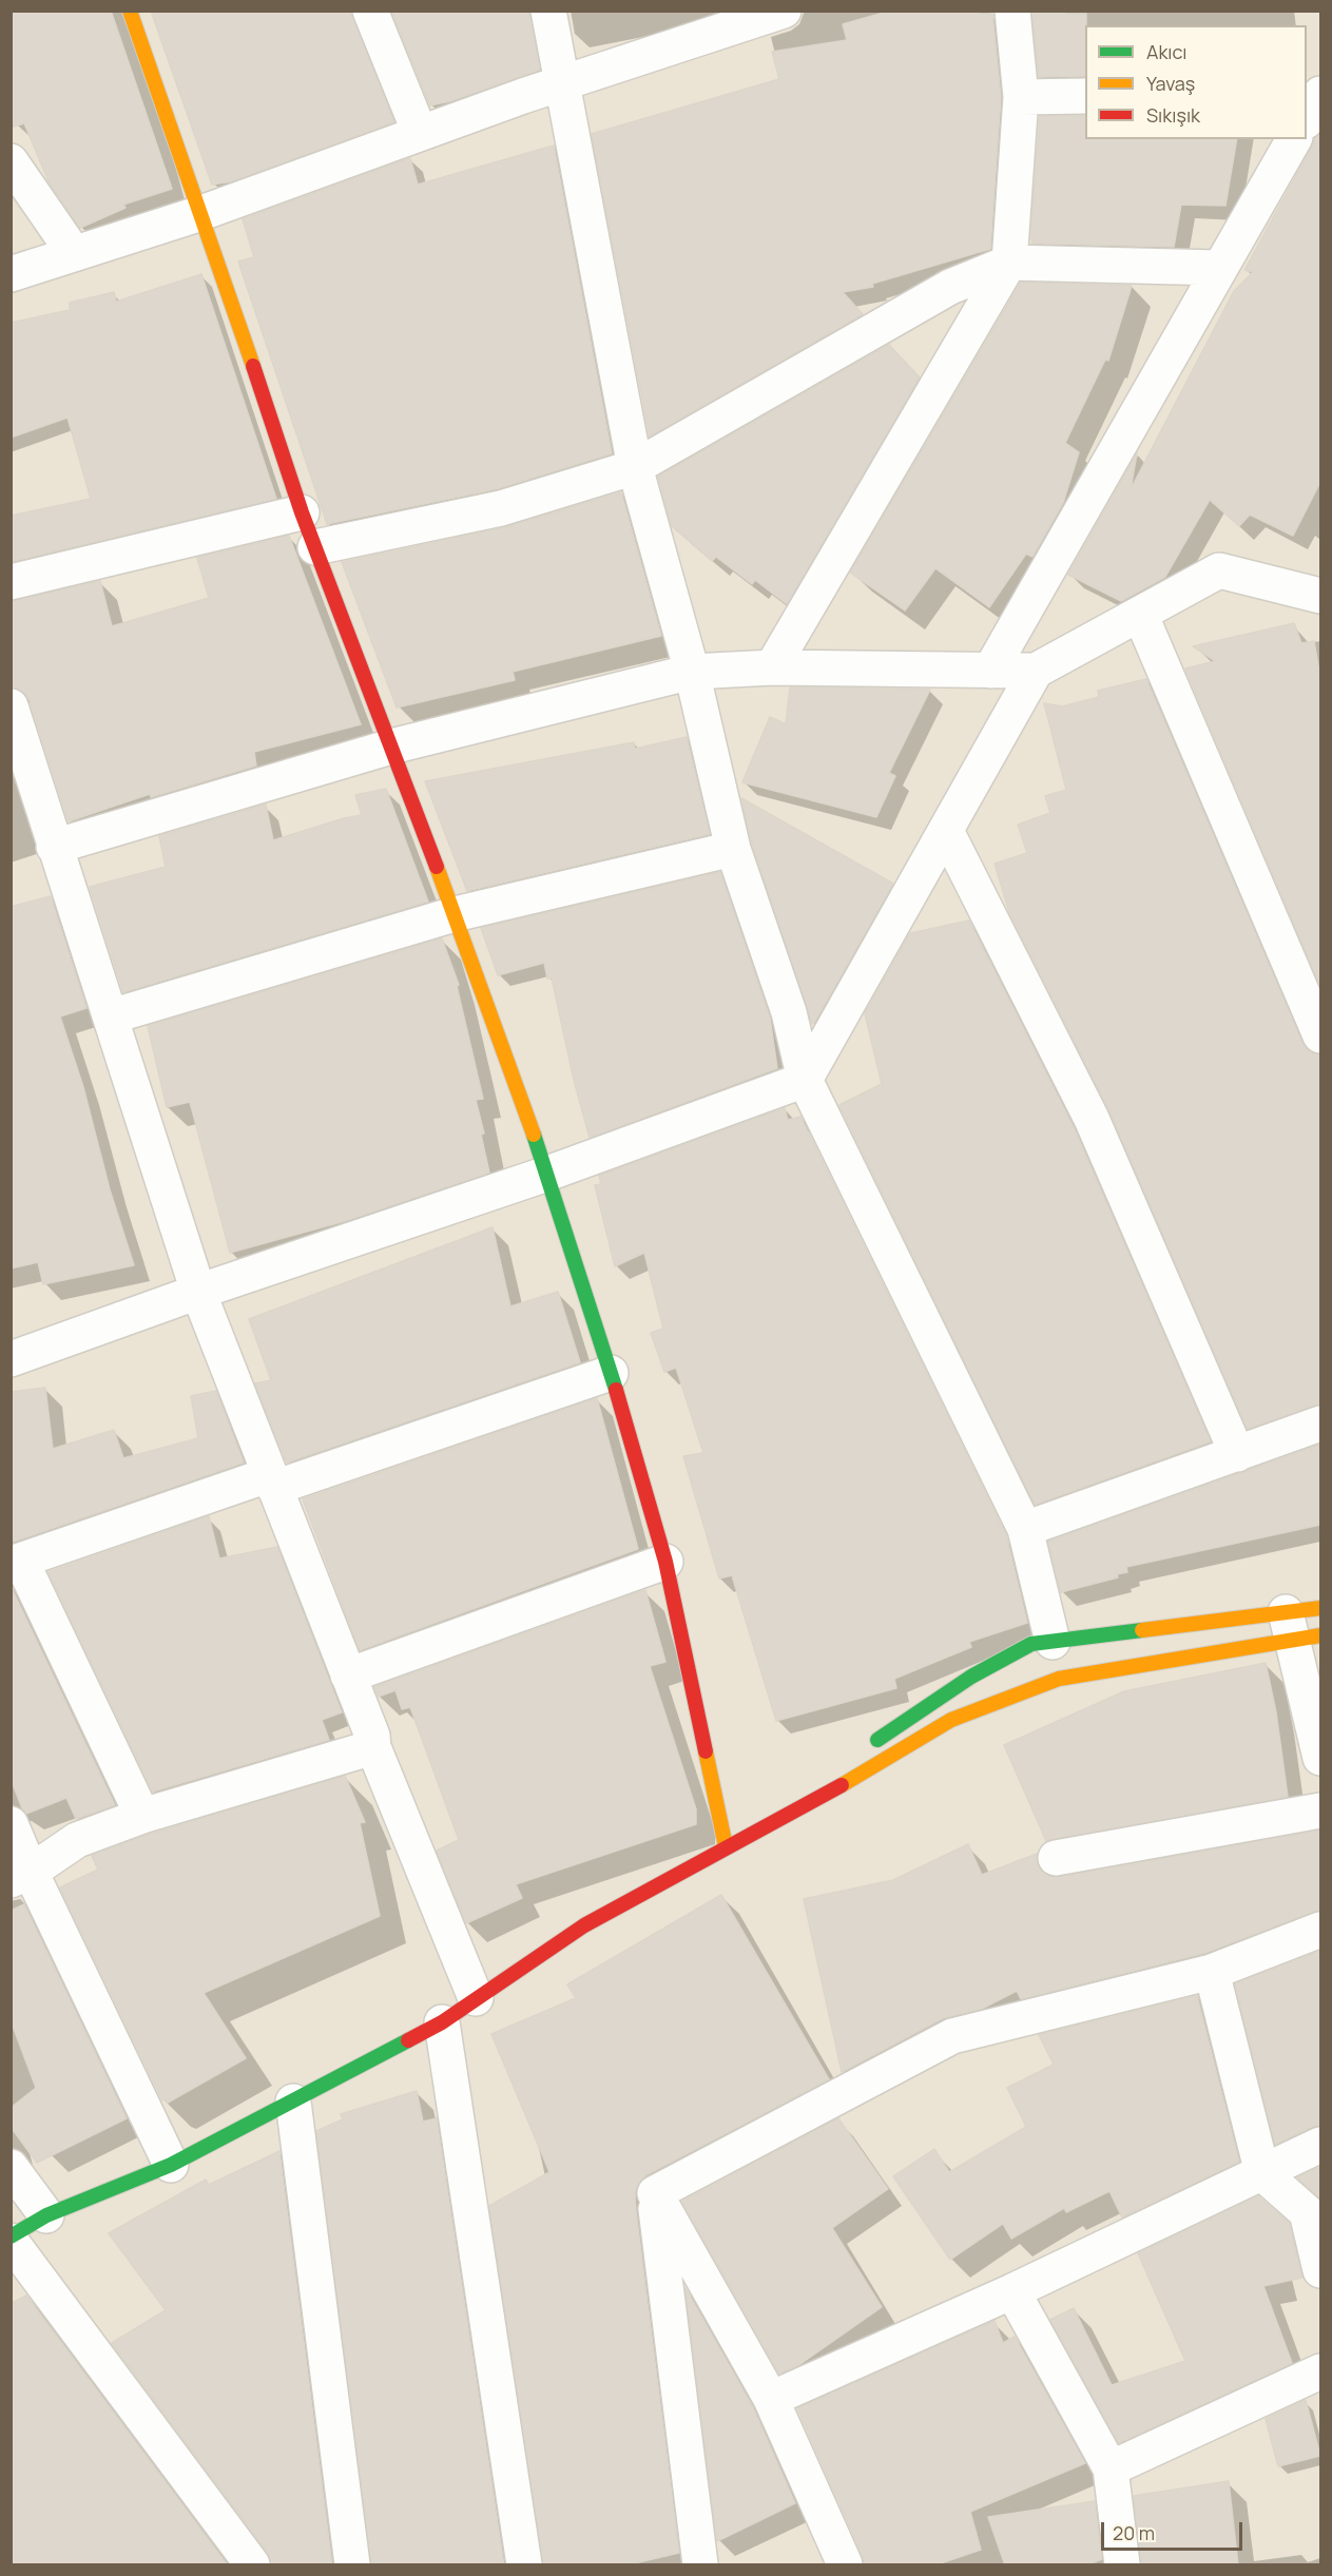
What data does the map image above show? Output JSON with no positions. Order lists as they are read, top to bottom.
{
  "legend": ["Akıcı", "Yavaş", "Sıkışık"],
  "scale_bar": "20 m"
}
